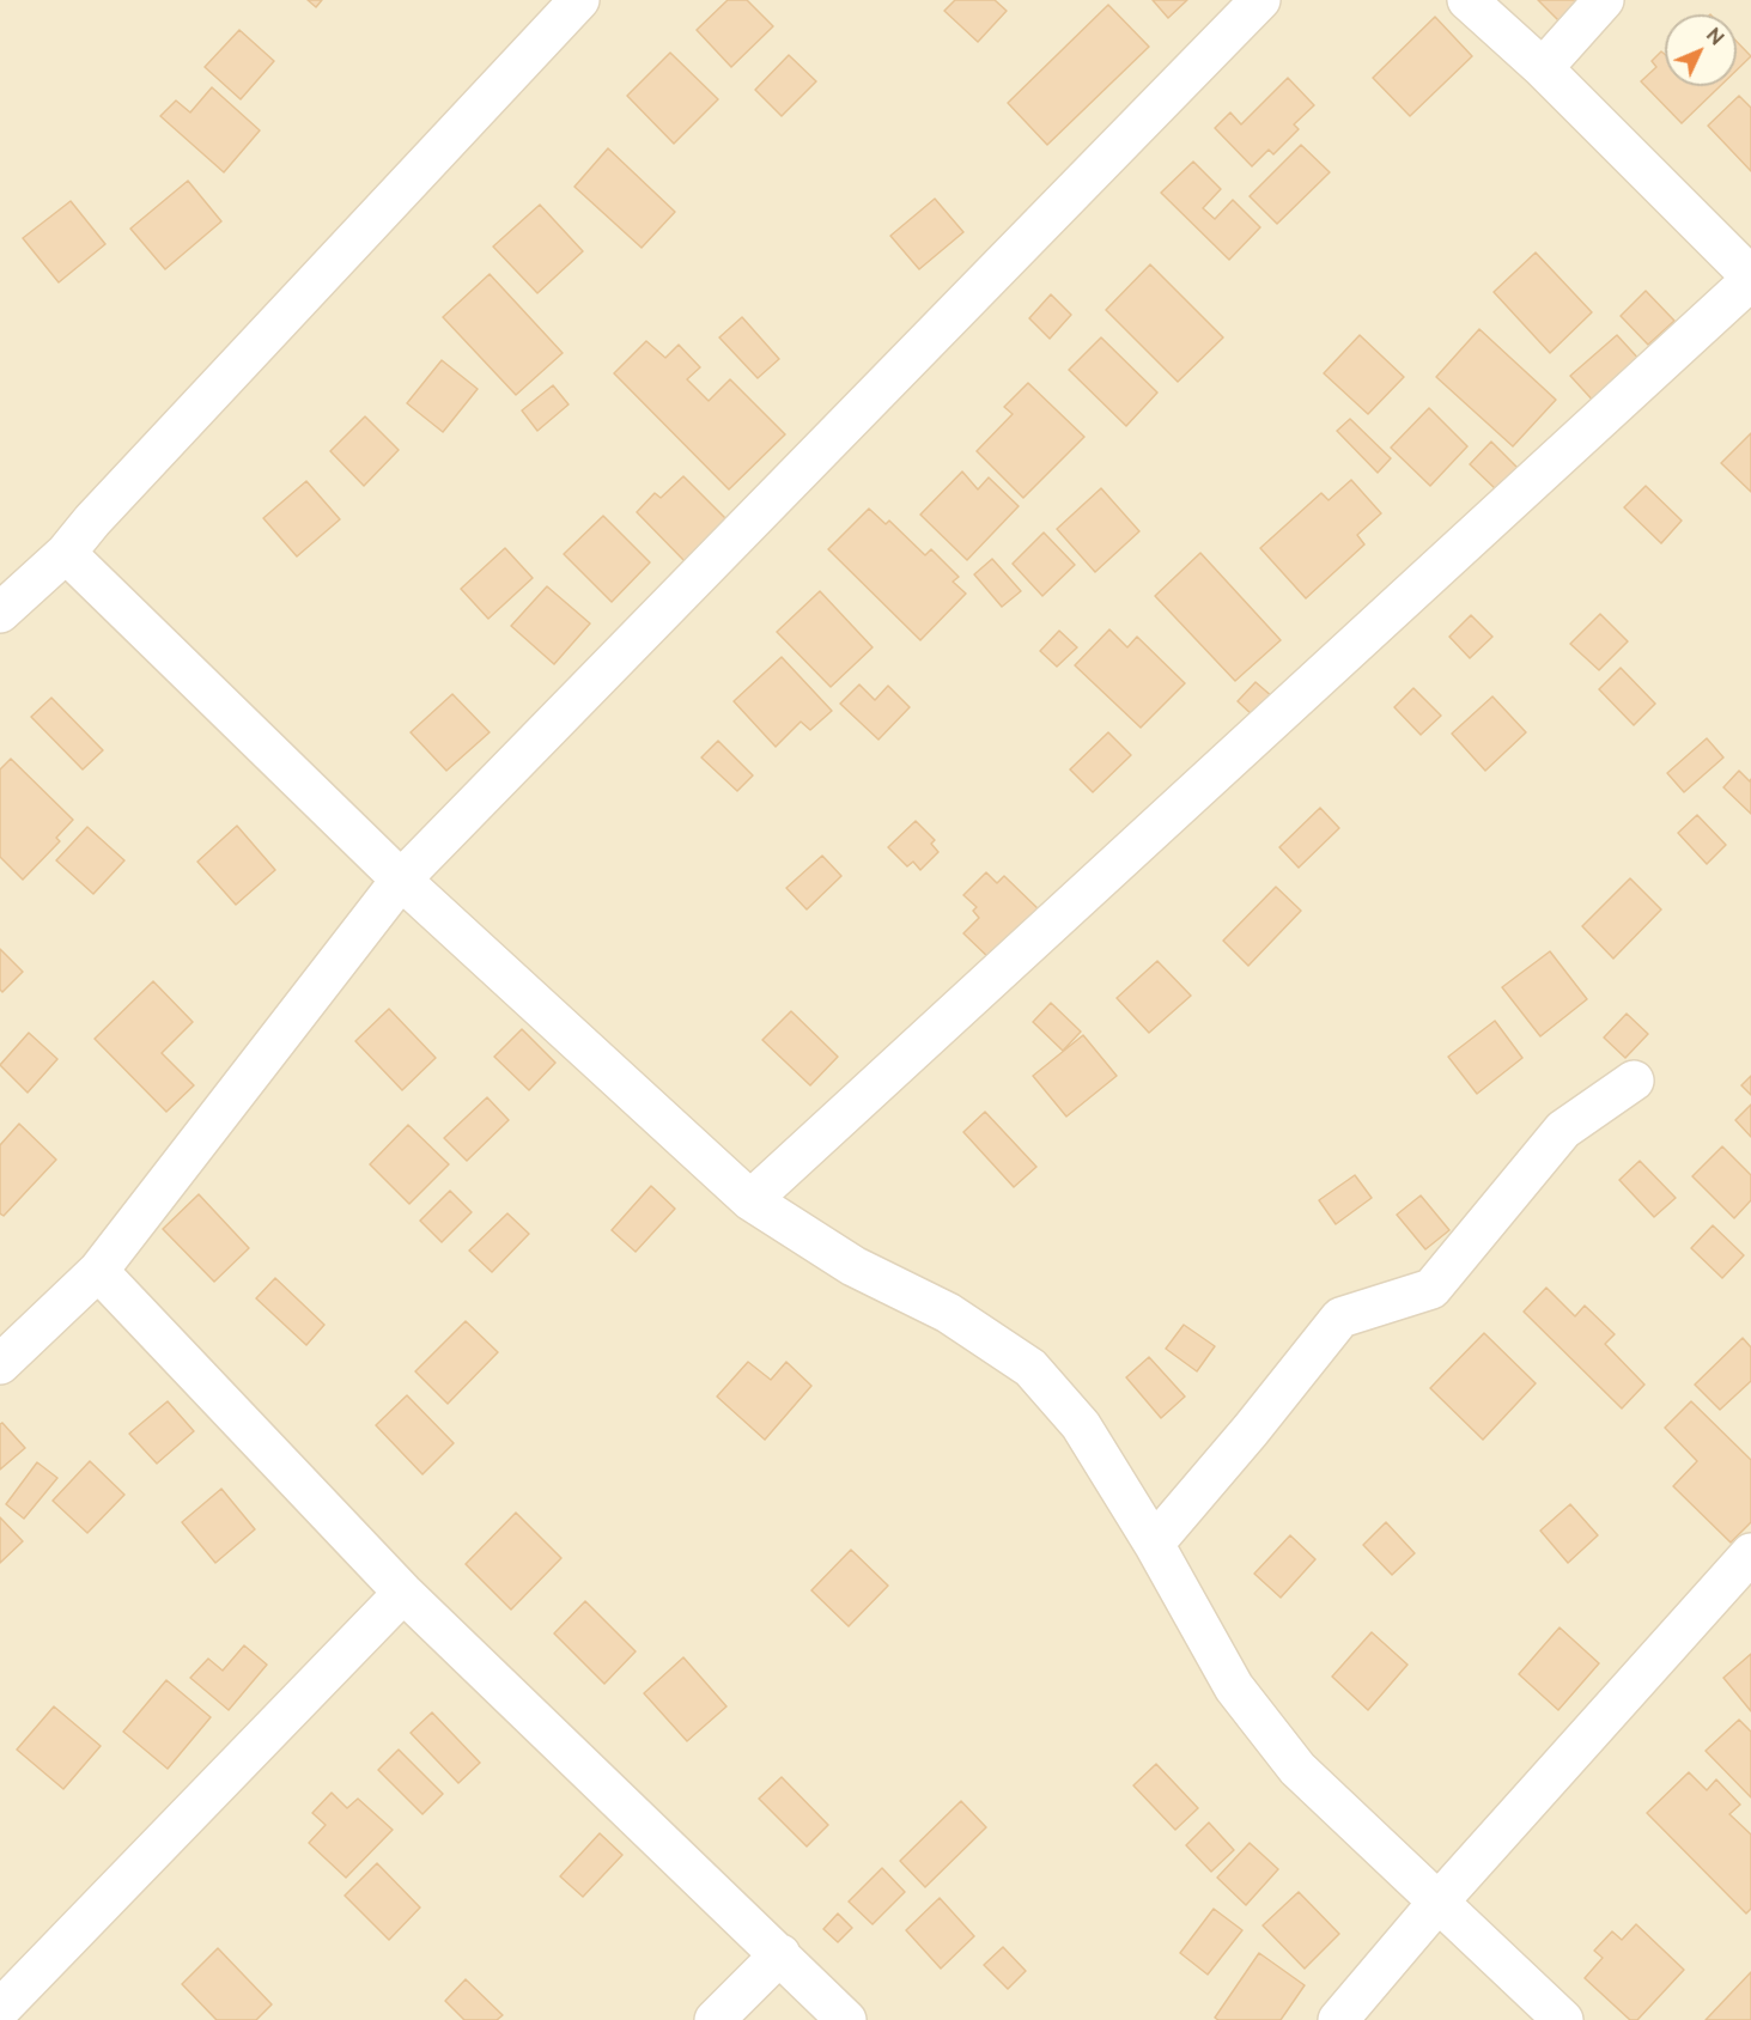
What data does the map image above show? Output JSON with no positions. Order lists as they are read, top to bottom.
{
  "north": "top right"
}
